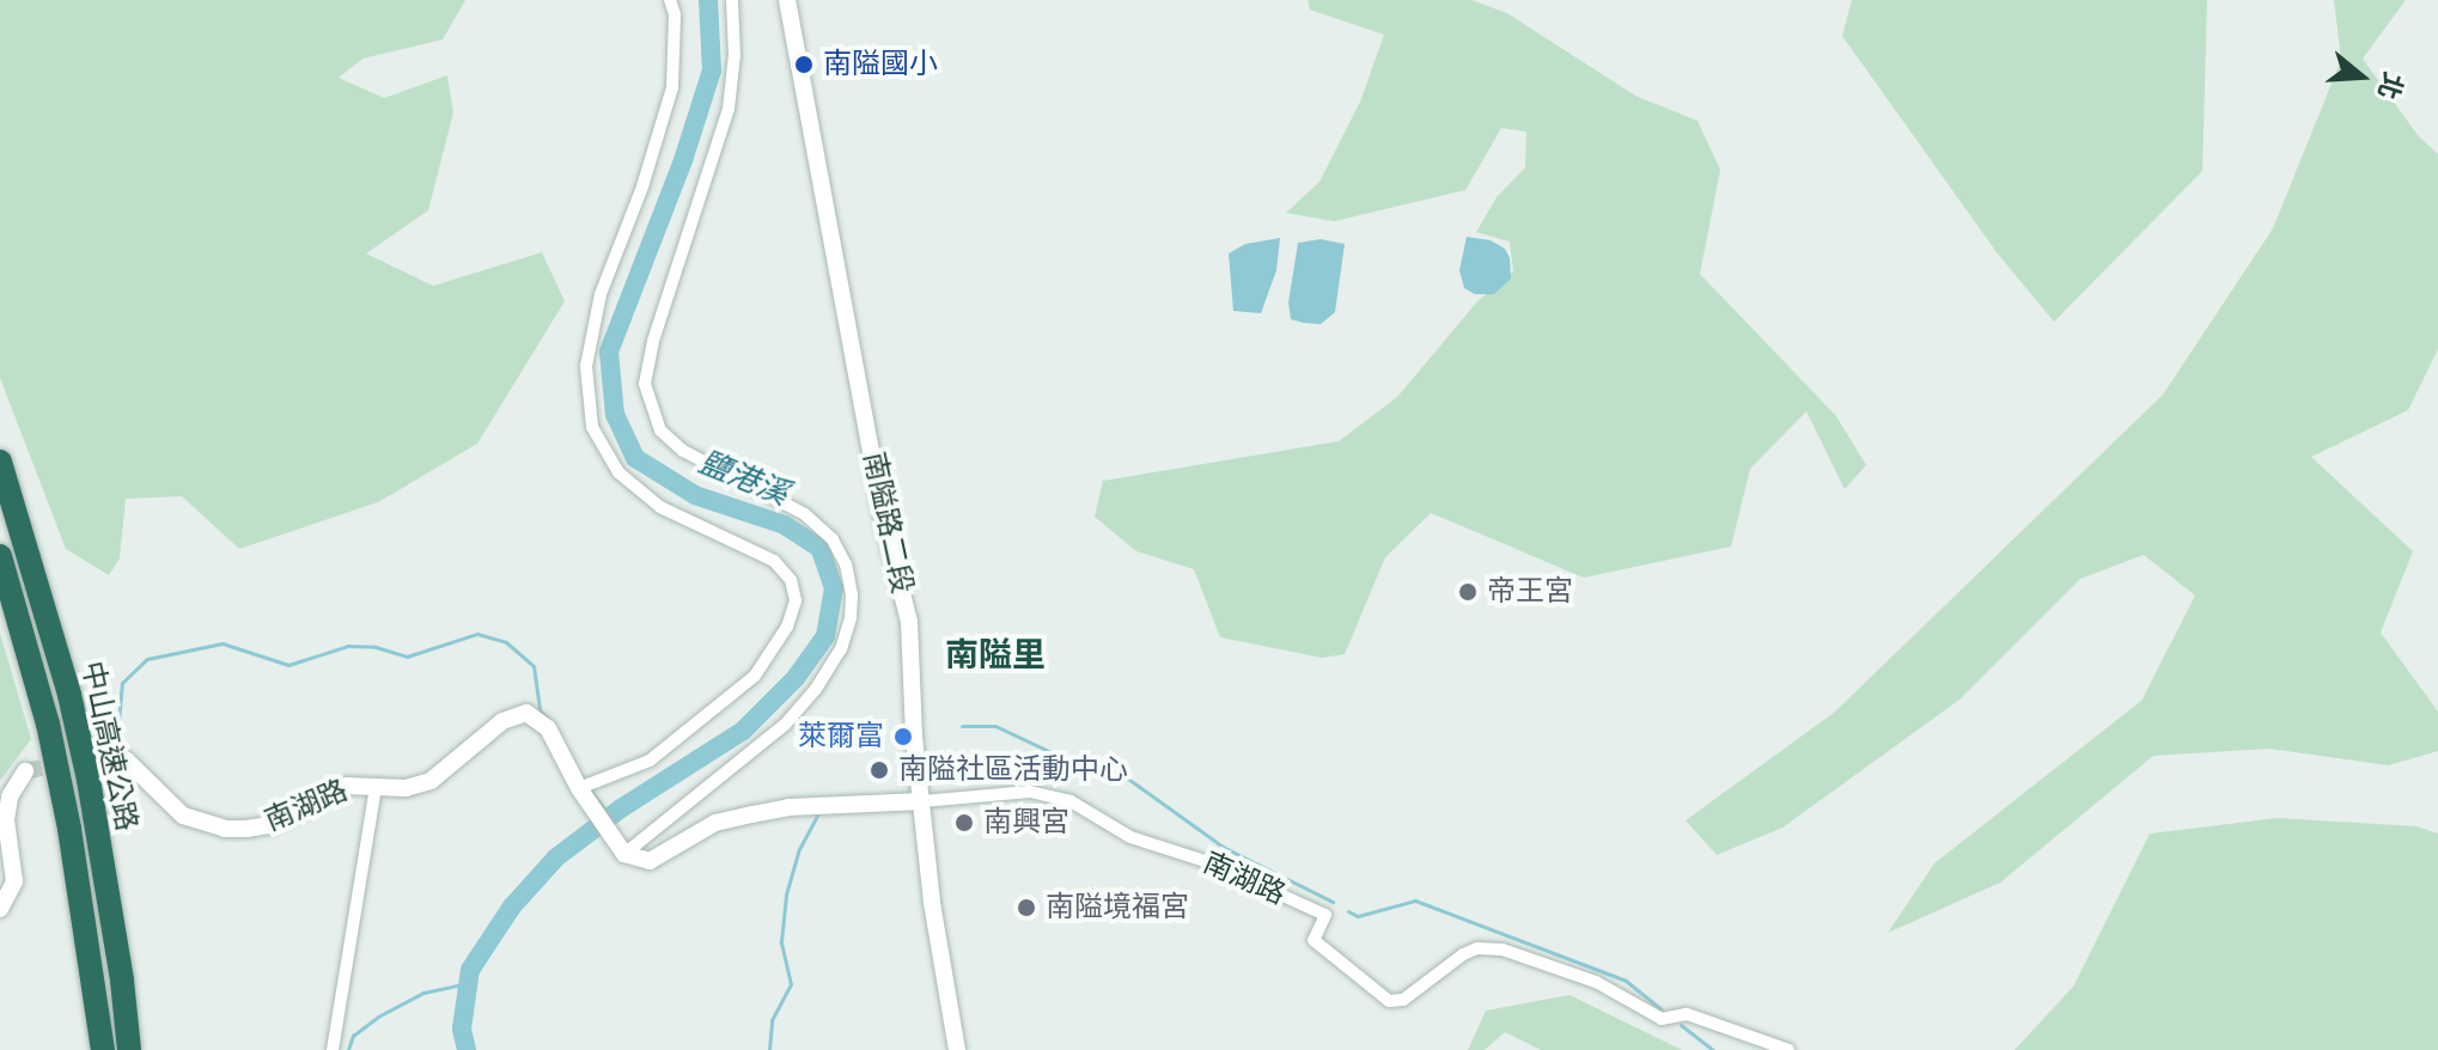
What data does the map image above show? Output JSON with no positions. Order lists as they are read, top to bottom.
{
  "streets": {
    "highway": ["中山高速公路"],
    "street": ["南隘路二段", "南湖路"]
  },
  "crossings": [
    ["南隘路二段", "南湖路"]
  ],
  "districts": ["南隘里"],
  "water": ["鹽港溪"],
  "places": [
    "南隘國小",
    "帝王宮",
    "萊爾富",
    "南隘社區活動中心",
    "南興宮",
    "南隘境福宮"
  ],
  "north": "right"
}
